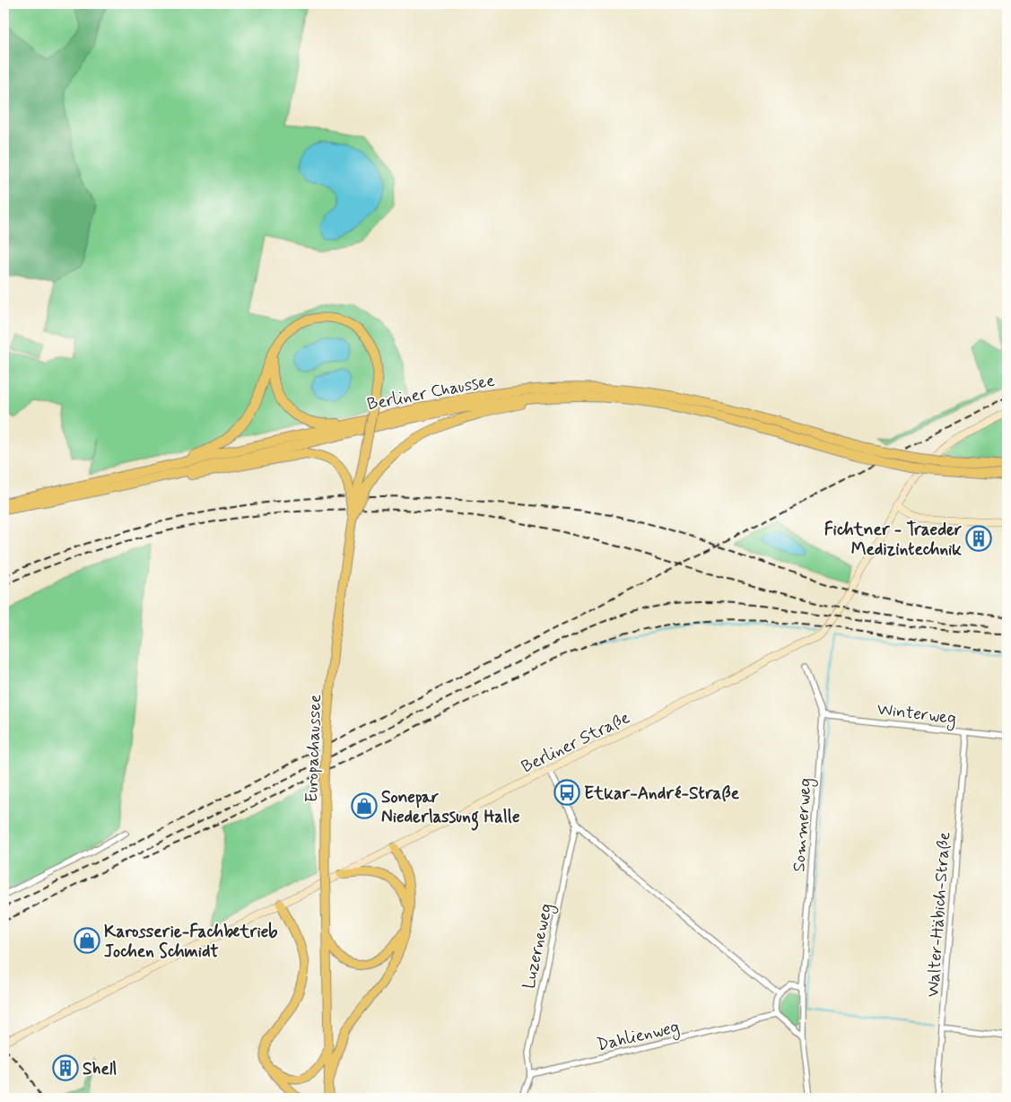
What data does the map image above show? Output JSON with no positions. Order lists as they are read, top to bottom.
{
  "streets": {
    "highway": ["Berliner Chaussee"],
    "main road": ["Europachaussee"],
    "street": [
      "Winterweg",
      "Berliner Straße",
      "Sommerweg",
      "Walter-Häbich-Straße",
      "Luzerneweg",
      "Dahlienweg"
    ]
  },
  "crossings": [
    ["Winterweg", "Sommerweg"],
    ["Winterweg", "Walter-Häbich-Straße"],
    ["Luzerneweg", "Dahlienweg"]
  ],
  "places": {
    "building": ["Fichtner - Traeder Medizintechnik", "Shell"],
    "bus stop": ["Etkar-André-Straße"],
    "shop": ["Sonepar Niederlassung Halle", "Karosserie-Fachbetrieb Jochen Schmidt"]
  }
}
